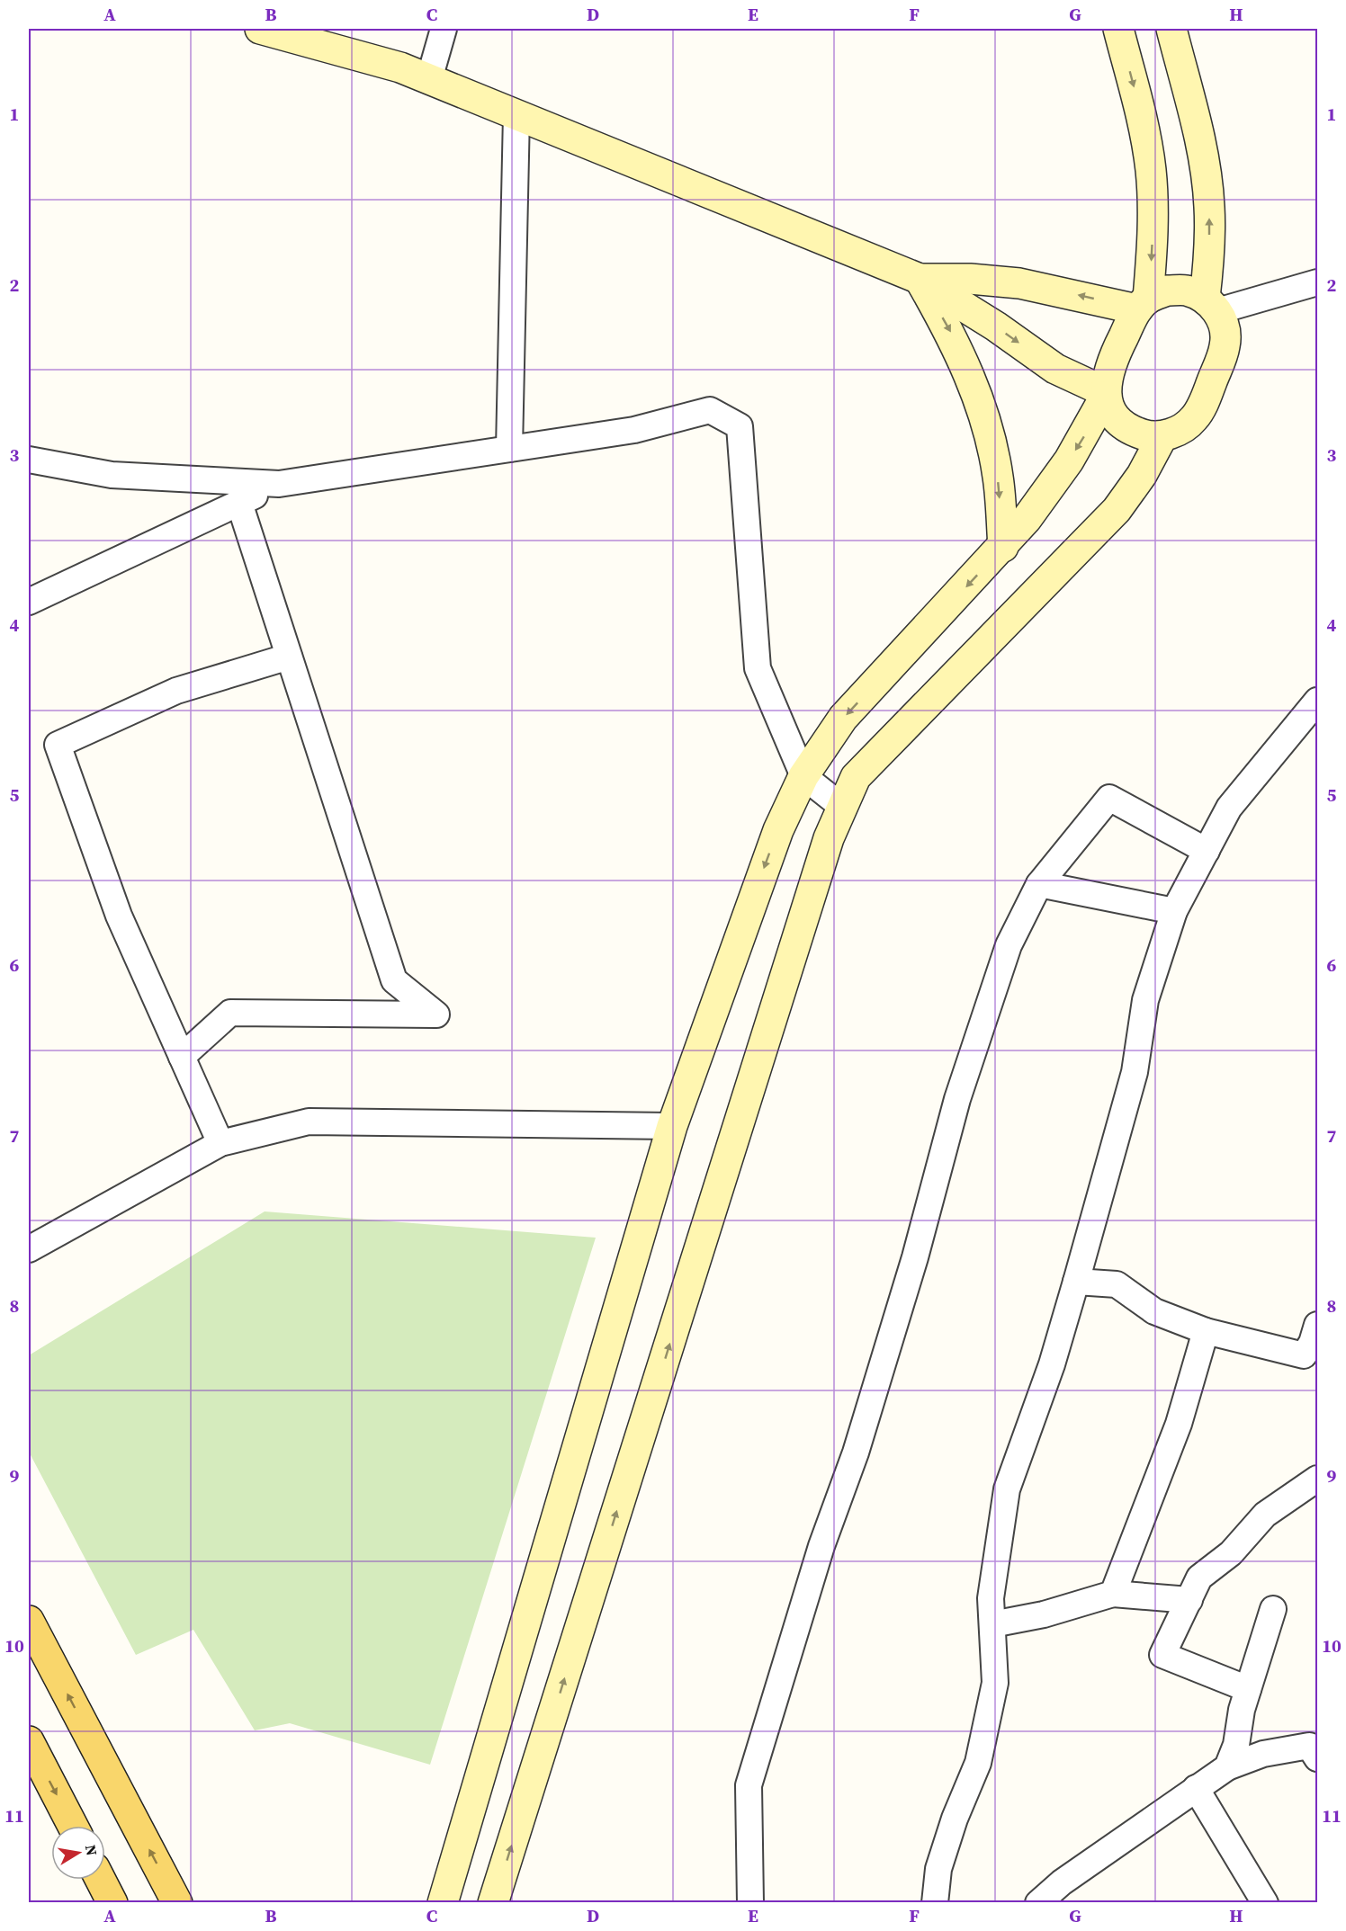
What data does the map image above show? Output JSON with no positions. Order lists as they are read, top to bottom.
{
  "north": "right",
  "grid": {
    "columns": [
      "A",
      "B",
      "C",
      "D",
      "E",
      "F",
      "G",
      "H"
    ],
    "rows": [
      "1",
      "2",
      "3",
      "4",
      "5",
      "6",
      "7",
      "8",
      "9",
      "10",
      "11"
    ]
  }
}
